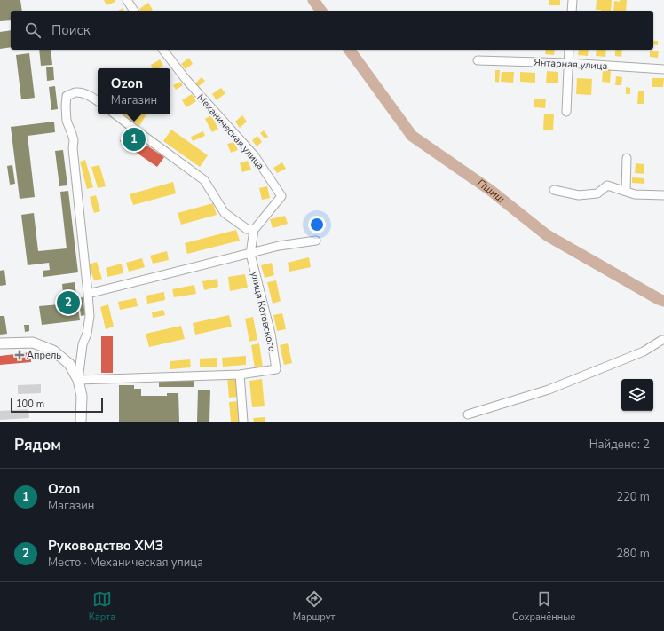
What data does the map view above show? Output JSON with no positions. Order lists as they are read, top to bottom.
{
  "streets": {
    "street": ["Янтарная улица", "Механическая улица", "улица Котовского"]
  },
  "water": ["Пшиш"],
  "places": {
    "health": ["Апрель"]
  },
  "scale_bar": "100 m",
  "page": {
    "search": "Поиск",
    "popup": ["Ozon", "Магазин"],
    "pins": ["1", "2"],
    "scale": "100 m",
    "heading": ["Рядом", "Найдено: 2"],
    "list": [
      {
        "mark": "1",
        "name": "Ozon",
        "note": "Магазин",
        "value": "220 m"
      },
      {
        "mark": "2",
        "name": "Руководство ХМЗ",
        "note": "Место · Механическая улица",
        "value": "280 m"
      }
    ],
    "nav": ["Карта", "Маршрут", "Сохранённые"]
  }
}
